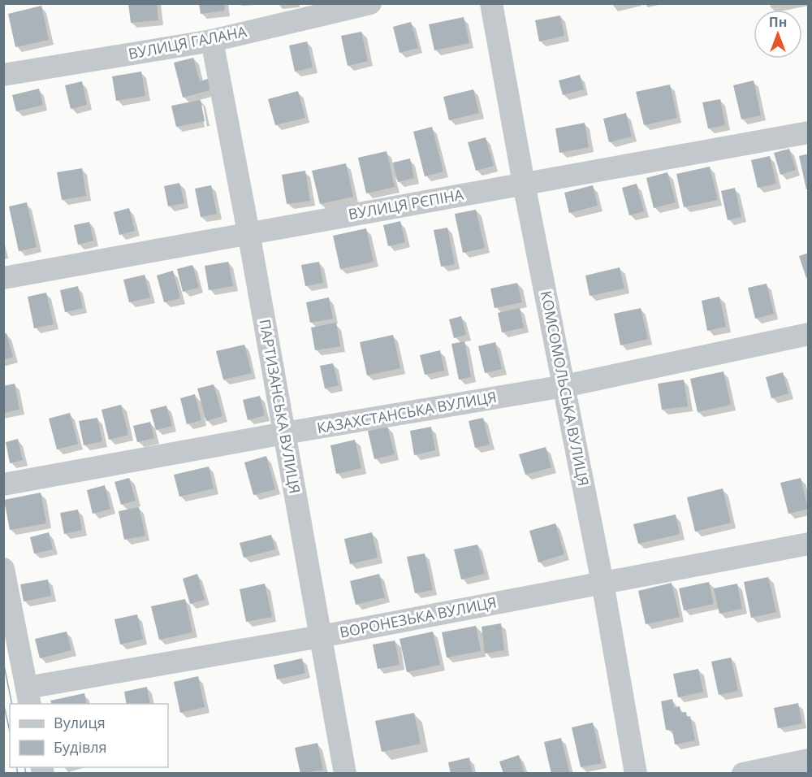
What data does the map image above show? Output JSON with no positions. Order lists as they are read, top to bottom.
{
  "streets": {
    "street": [
      "ВУЛИЦЯ ГАЛАНА",
      "ВУЛИЦЯ РЄПІНА",
      "КОМСОМОЛЬСЬКА ВУЛИЦЯ",
      "ПАРТИЗАНСЬКА ВУЛИЦЯ",
      "КАЗАХСТАНСЬКА ВУЛИЦЯ",
      "ВОРОНЕЗЬКА ВУЛИЦЯ"
    ]
  },
  "crossings": [
    ["ВУЛИЦЯ ГАЛАНА", "ПАРТИЗАНСЬКА ВУЛИЦЯ"],
    ["ВУЛИЦЯ РЄПІНА", "КОМСОМОЛЬСЬКА ВУЛИЦЯ"],
    ["ВУЛИЦЯ РЄПІНА", "ПАРТИЗАНСЬКА ВУЛИЦЯ"],
    ["КОМСОМОЛЬСЬКА ВУЛИЦЯ", "КАЗАХСТАНСЬКА ВУЛИЦЯ"],
    ["КОМСОМОЛЬСЬКА ВУЛИЦЯ", "ВОРОНЕЗЬКА ВУЛИЦЯ"],
    ["ПАРТИЗАНСЬКА ВУЛИЦЯ", "КАЗАХСТАНСЬКА ВУЛИЦЯ"],
    ["ПАРТИЗАНСЬКА ВУЛИЦЯ", "ВОРОНЕЗЬКА ВУЛИЦЯ"]
  ],
  "legend": ["Вулиця", "Будівля"],
  "north": "top"
}
